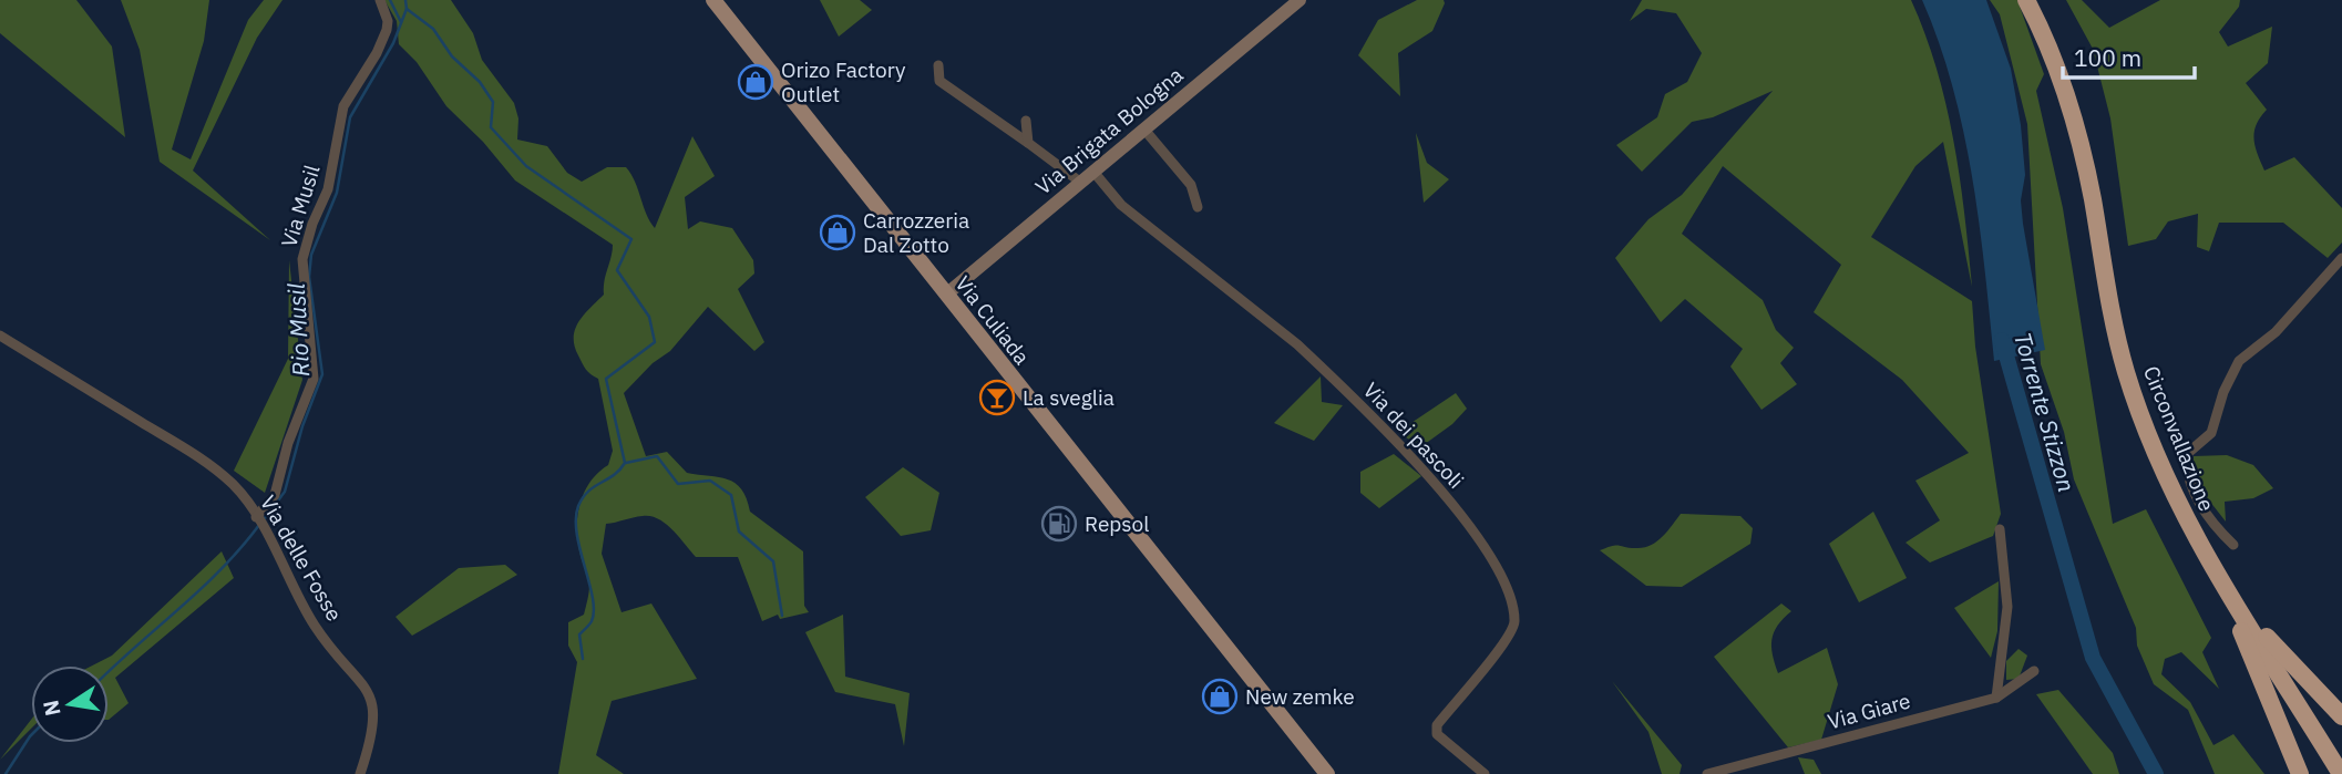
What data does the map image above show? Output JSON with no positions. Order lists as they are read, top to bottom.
{
  "streets": {
    "highway": ["Circonvallazione"],
    "main road": ["Via Culiada"],
    "street": [
      "Via Brigata Bologna",
      "Via Musil",
      "Via dei pascoli",
      "Via delle Fosse",
      "Via Giare"
    ]
  },
  "crossings": [
    ["Via Brigata Bologna", "Via Culiada"],
    ["Via Brigata Bologna", "Via dei pascoli"],
    ["Via Musil", "Via delle Fosse"]
  ],
  "water": ["Rio Musil", "Torrente Stizzon"],
  "places": {
    "shop": ["Orizo Factory Outlet", "Carrozzeria Dal Zotto", "New zemke"],
    "bar": ["La sveglia"],
    "fuel station": ["Repsol"]
  },
  "scale_bar": "100 m",
  "north": "left"
}
